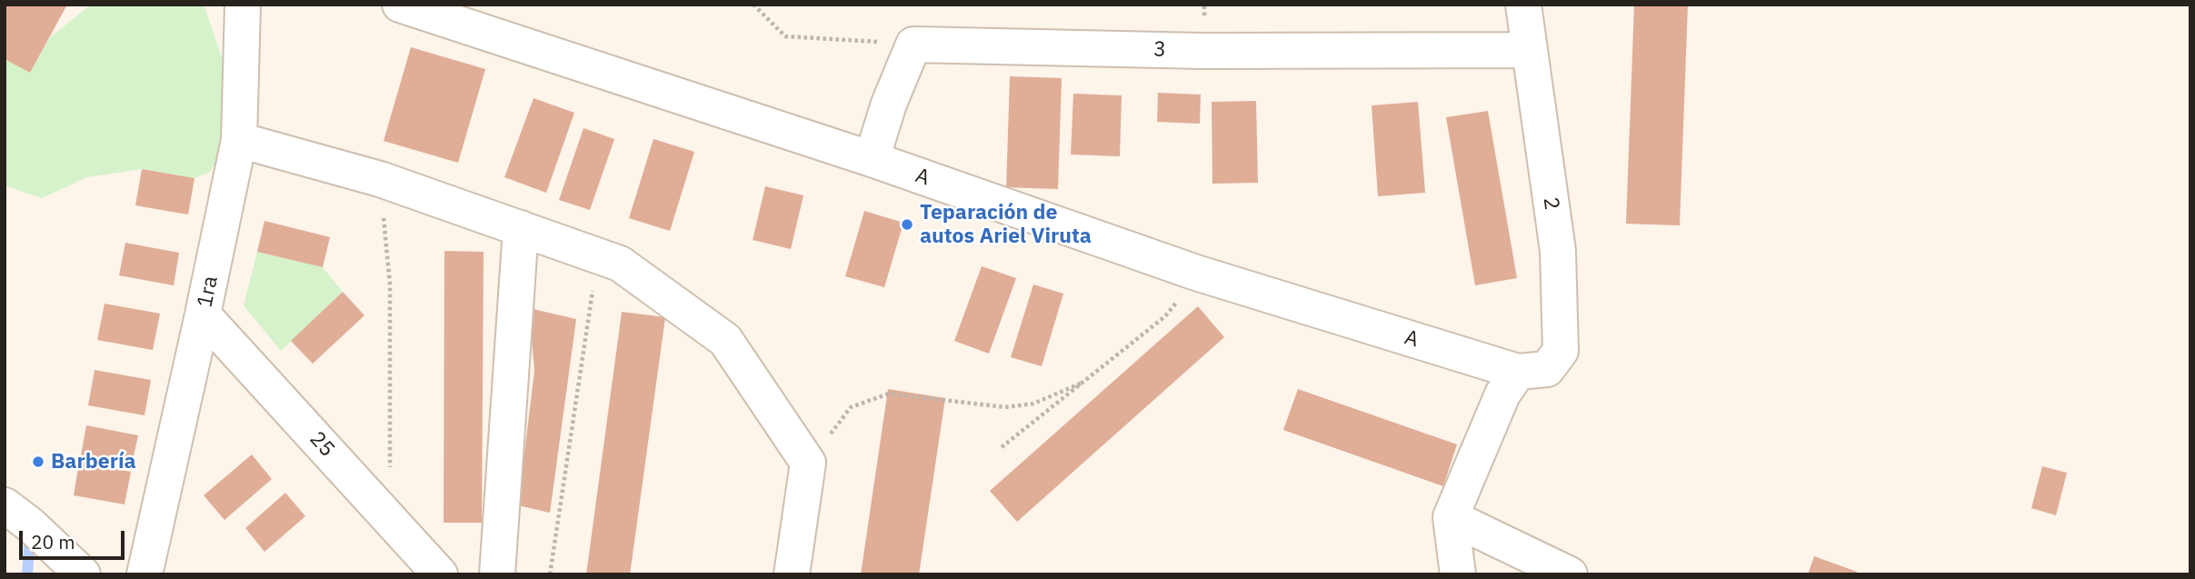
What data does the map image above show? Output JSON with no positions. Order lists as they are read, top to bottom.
{
  "streets": {
    "street": [
      "3",
      "A",
      "2",
      "1ra",
      "25"
    ]
  },
  "crossings": [
    ["3", "2"],
    ["A", "2"],
    ["1ra", "25"]
  ],
  "places": ["Teparación de autos Ariel Viruta", "Barbería"],
  "scale_bar": "20 m"
}
